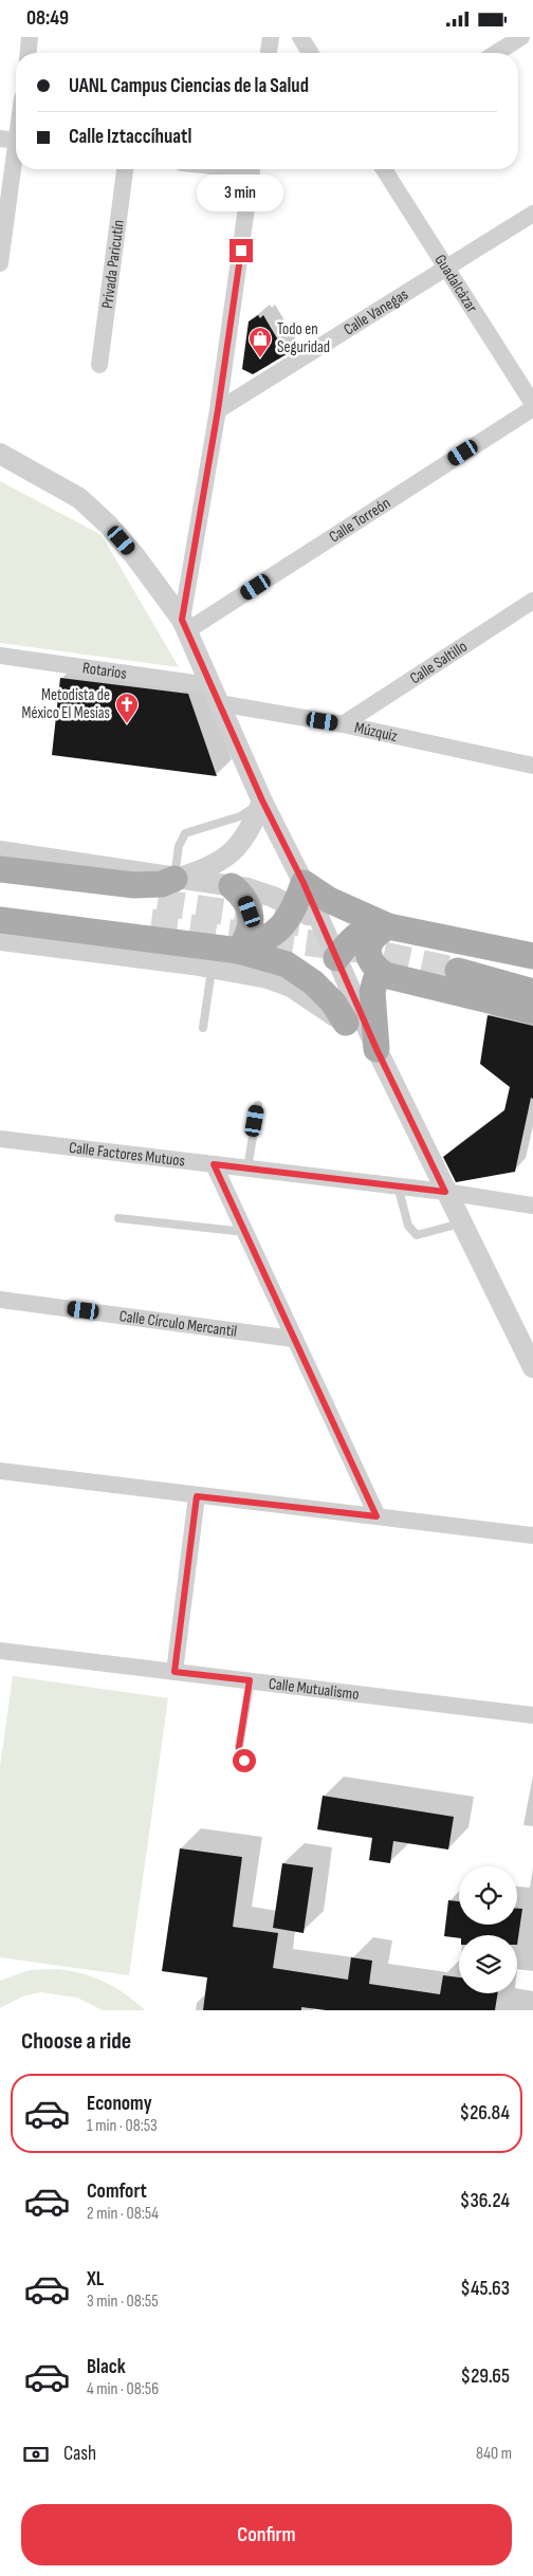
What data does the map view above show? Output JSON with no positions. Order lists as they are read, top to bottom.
{
  "streets": {
    "street": [
      "Privada Paricutín",
      "Guadalcázar",
      "Calle Vanegas",
      "Calle Torreón",
      "Calle Saltillo",
      "Rotarios",
      "Múzquiz",
      "Calle Factores Mutuos",
      "Calle Círculo Mercantil",
      "Calle Mutualismo"
    ]
  },
  "crossings": [
    ["Guadalcázar", "Calle Vanegas"],
    ["Guadalcázar", "Calle Torreón"],
    ["Calle Saltillo", "Múzquiz"],
    ["Rotarios", "Múzquiz"]
  ],
  "places": {
    "shop": ["Todo en Seguridad"],
    "church": ["Metodista de México El Mesías"]
  },
  "page": {
    "status": "08:49",
    "banner": ["UANL Campus Ciencias de la Salud", "Calle Iztaccíhuatl"],
    "bubble": "3 min",
    "heading": "Choose a ride",
    "list": [
      {
        "name": "Economy",
        "note": "1 min · 08:53",
        "value": "$26.84"
      },
      {
        "name": "Comfort",
        "note": "2 min · 08:54",
        "value": "$36.24"
      },
      {
        "name": "XL",
        "note": "3 min · 08:55",
        "value": "$45.63"
      },
      {
        "name": "Black",
        "note": "4 min · 08:56",
        "value": "$29.65"
      }
    ],
    "pay": ["Cash", "840 m"],
    "buttons": "Confirm"
  }
}
